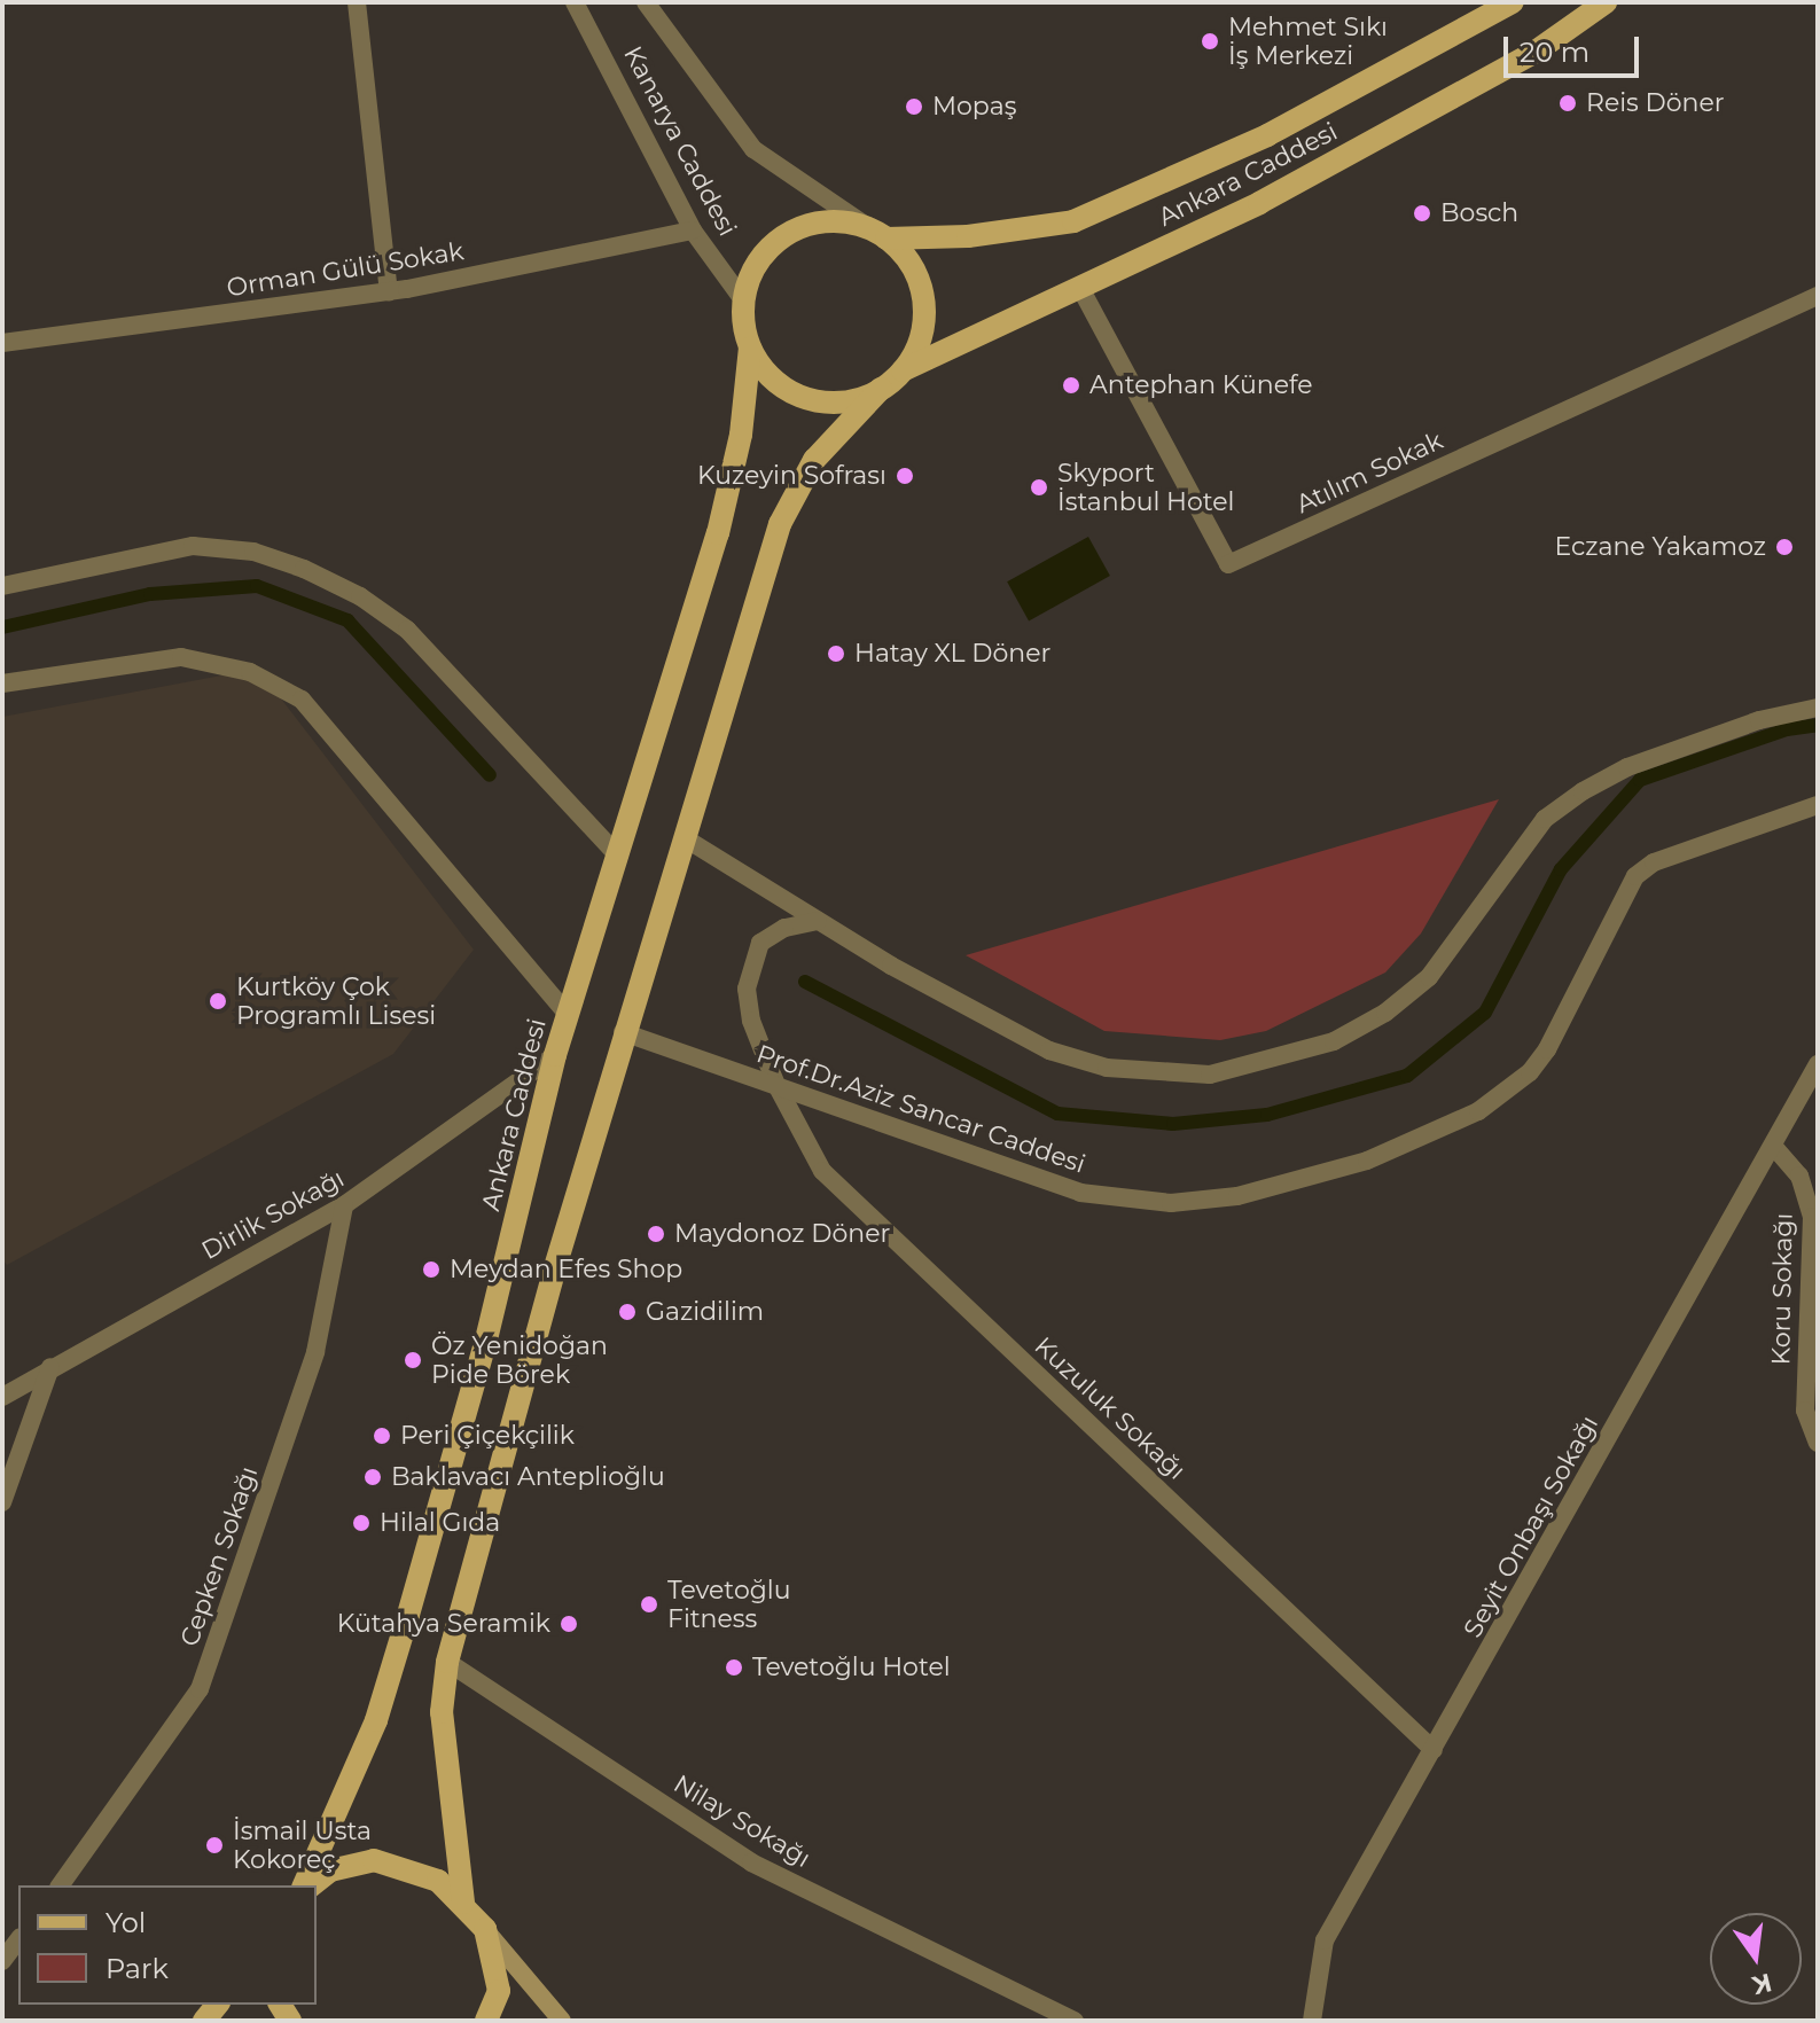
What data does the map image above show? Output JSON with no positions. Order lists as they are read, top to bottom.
{
  "streets": {
    "main road": ["Ankara Caddesi"],
    "street": [
      "Kanarya Caddesi",
      "Orman Gülü Sokak",
      "Atılım Sokak",
      "Prof.Dr.Aziz Sancar Caddesi",
      "Dirlik Sokağı",
      "Koru Sokağı",
      "Kuzuluk Sokağı",
      "Seyit Onbaşı Sokağı",
      "Cepken Sokağı",
      "Nilay Sokağı"
    ]
  },
  "crossings": [
    ["Kanarya Caddesi", "Ankara Caddesi"],
    ["Kanarya Caddesi", "Orman Gülü Sokak"],
    ["Ankara Caddesi", "Atılım Sokak"],
    ["Ankara Caddesi", "Dirlik Sokağı"],
    ["Prof.Dr.Aziz Sancar Caddesi", "Kuzuluk Sokağı"],
    ["Dirlik Sokağı", "Cepken Sokağı"],
    ["Koru Sokağı", "Seyit Onbaşı Sokağı"],
    ["Kuzuluk Sokağı", "Seyit Onbaşı Sokağı"]
  ],
  "places": [
    "Mehmet Sıkı İş Merkezi",
    "Reis Döner",
    "Mopaş",
    "Bosch",
    "Antephan Künefe",
    "Kuzeyin Sofrası",
    "Skyport İstanbul Hotel",
    "Eczane Yakamoz",
    "Hatay XL Döner",
    "Kurtköy Çok Programlı Lisesi",
    "Maydonoz Döner",
    "Meydan Efes Shop",
    "Gazidilim",
    "Öz Yenidoğan Pide Börek",
    "Peri Çiçekçilik",
    "Baklavacı Anteplioğlu",
    "Hilal Gıda",
    "Tevetoğlu Fitness",
    "Kütahya Seramik",
    "Tevetoğlu Hotel",
    "İsmail Usta Kokoreç"
  ],
  "legend": ["Yol", "Park"],
  "scale_bar": "20 m",
  "north": "bottom"
}
